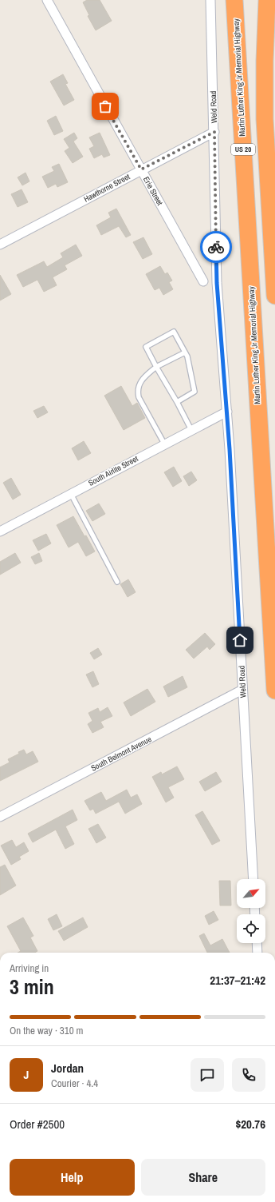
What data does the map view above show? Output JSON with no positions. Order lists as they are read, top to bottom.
{
  "streets": {
    "highway": ["Martin Luther King Jr Memorial Highway", "US 20"],
    "street": [
      "Weld Road",
      "Hawthorne Street",
      "Erie Street",
      "South Airlite Street",
      "South Belmont Avenue"
    ]
  },
  "crossings": [
    ["Weld Road", "Hawthorne Street"],
    ["Weld Road", "South Airlite Street"],
    ["Weld Road", "South Belmont Avenue"],
    ["Hawthorne Street", "Erie Street"]
  ],
  "north": "top right",
  "page": {
    "heading": ["3 min", "Arriving in", "21:37–21:42"],
    "panel": [
      "Jordan",
      "Courier · 4.4",
      "Order #2500",
      "$20.76"
    ],
    "bar": "On the way · 310 m",
    "round": "J",
    "buttons": ["Help", "Share"]
  }
}
